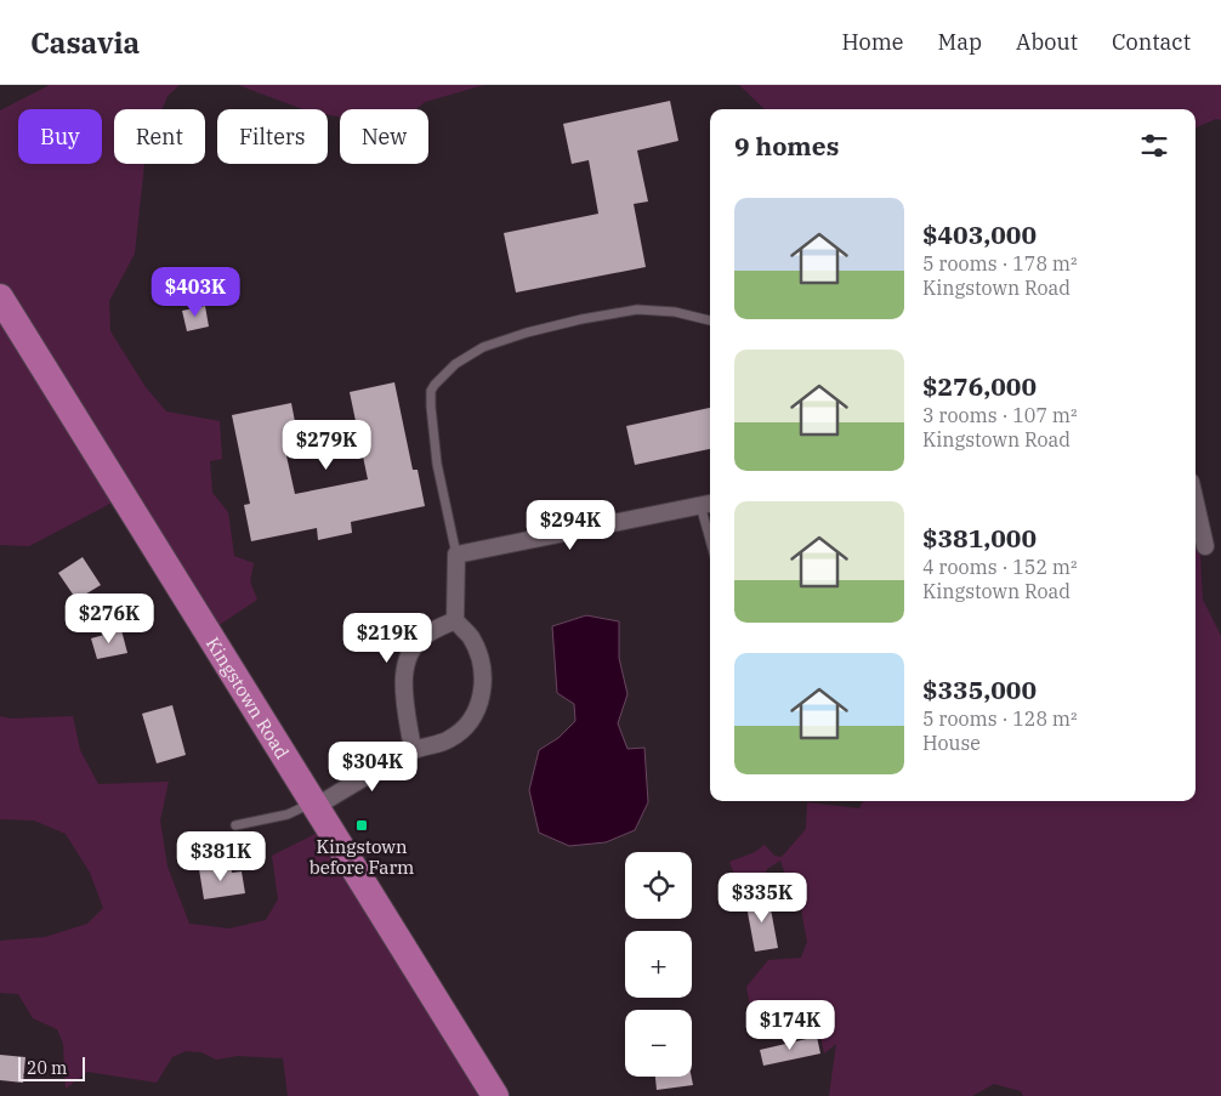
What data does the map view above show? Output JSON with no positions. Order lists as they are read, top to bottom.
{
  "streets": {
    "main road": ["Kingstown Road"]
  },
  "places": {
    "transit": ["Kingstown before Farm"]
  },
  "scale_bar": "20 m",
  "page": {
    "header": "Casavia",
    "nav": [
      "Home",
      "Map",
      "About",
      "Contact"
    ],
    "chip": [
      "Buy",
      "Rent",
      "Filters",
      "New"
    ],
    "heading": "9 homes",
    "list": [
      {
        "name": "$403,000",
        "note": "5 rooms · 178 m² · Kingstown Road"
      },
      {
        "name": "$276,000",
        "note": "3 rooms · 107 m² · Kingstown Road"
      },
      {
        "name": "$381,000",
        "note": "4 rooms · 152 m² · Kingstown Road"
      },
      {
        "name": "$335,000",
        "note": "5 rooms · 128 m² · House"
      }
    ],
    "price": [
      "$403K",
      "$279K",
      "$294K",
      "$276K",
      "$219K",
      "$304K",
      "$381K",
      "$335K",
      "$174K"
    ],
    "map_buttons": ["+", "−"],
    "scale": "20 m"
  }
}
